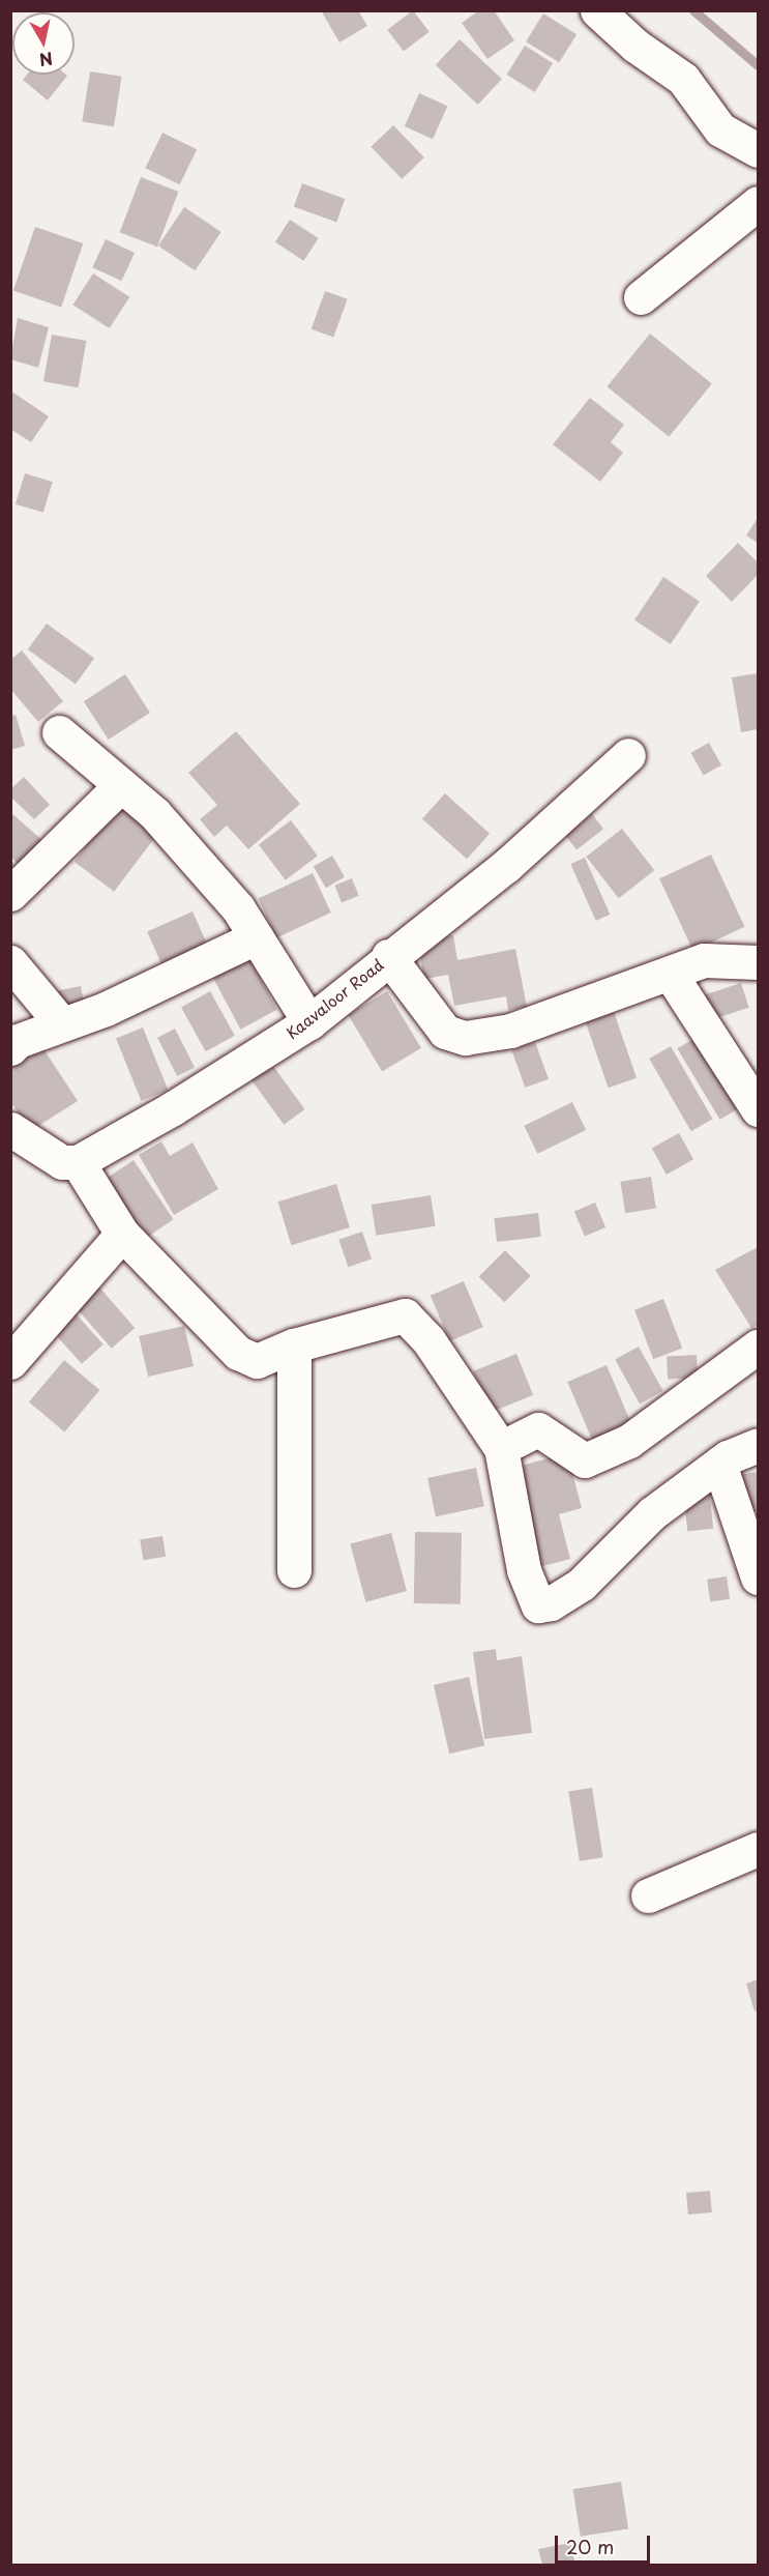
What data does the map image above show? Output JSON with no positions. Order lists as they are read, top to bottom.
{
  "streets": {
    "street": ["Kaavaloor Road"]
  },
  "scale_bar": "20 m",
  "north": "bottom"
}
